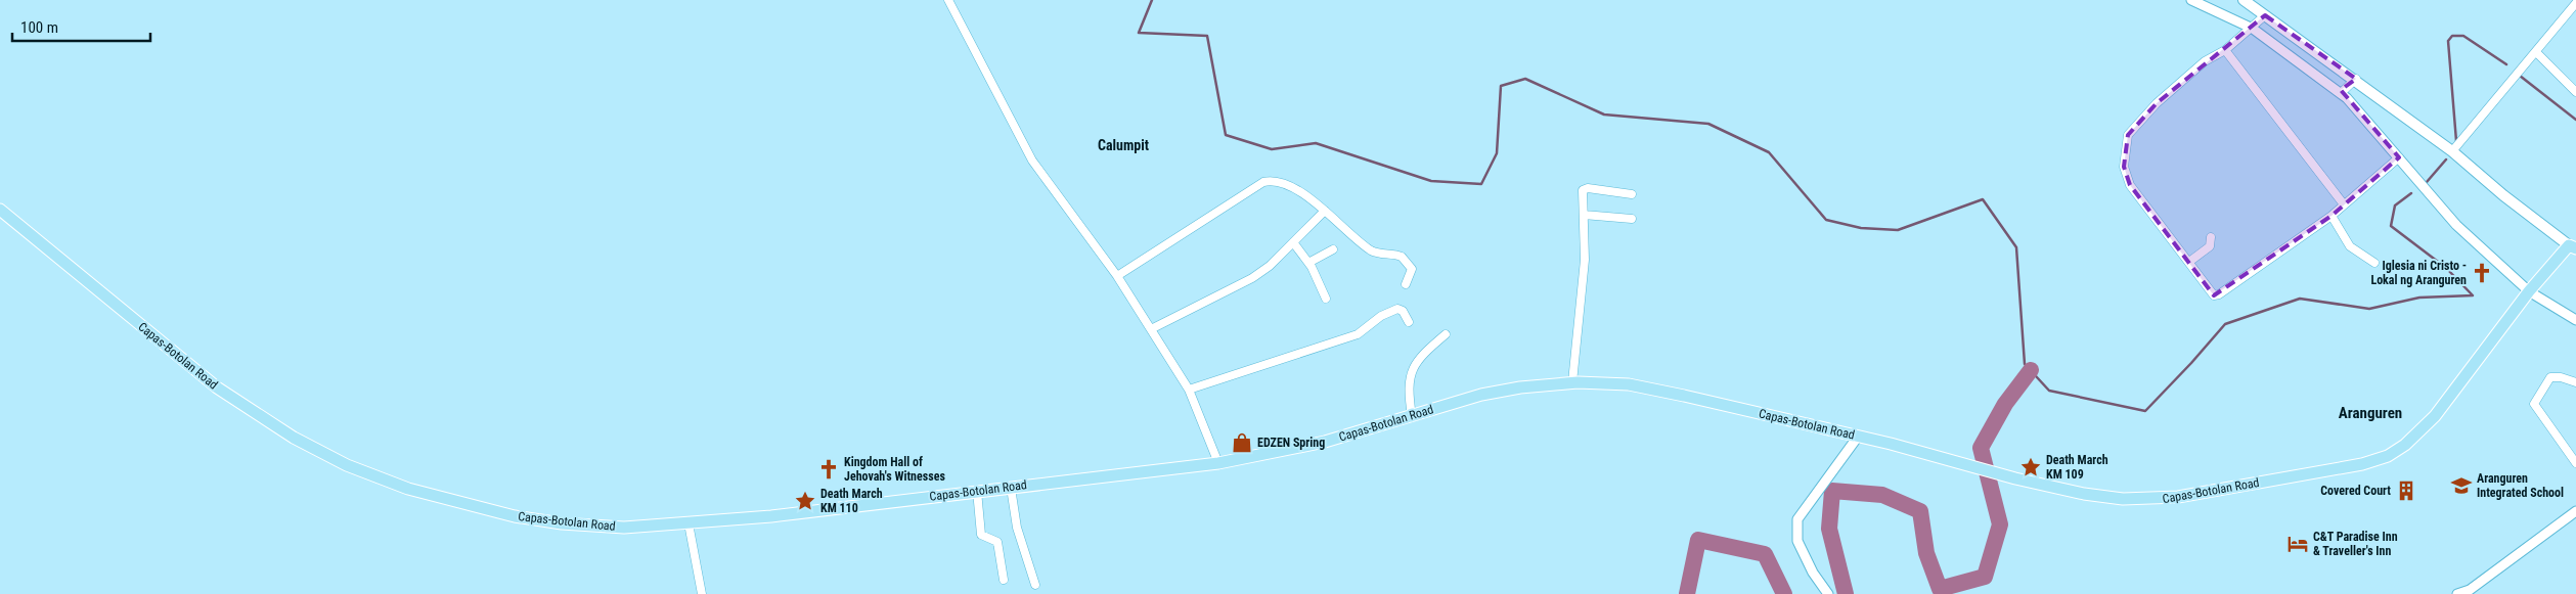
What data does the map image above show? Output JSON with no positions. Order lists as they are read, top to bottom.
{
  "streets": {
    "main road": ["Capas-Botolan Road"]
  },
  "districts": ["Calumpit", "Aranguren"],
  "places": {
    "church": ["Iglesia ni Cristo - Lokal ng Aranguren", "Kingdom Hall of Jehovah's Witnesses"],
    "shop": ["EDZEN Spring"],
    "place": ["Death March KM 109", "Death March KM 110"],
    "school or university": ["Aranguren Integrated School"],
    "building": ["Covered Court"],
    "hotel": ["C&T Paradise Inn & Traveller's Inn"]
  },
  "scale_bar": "100 m"
}
